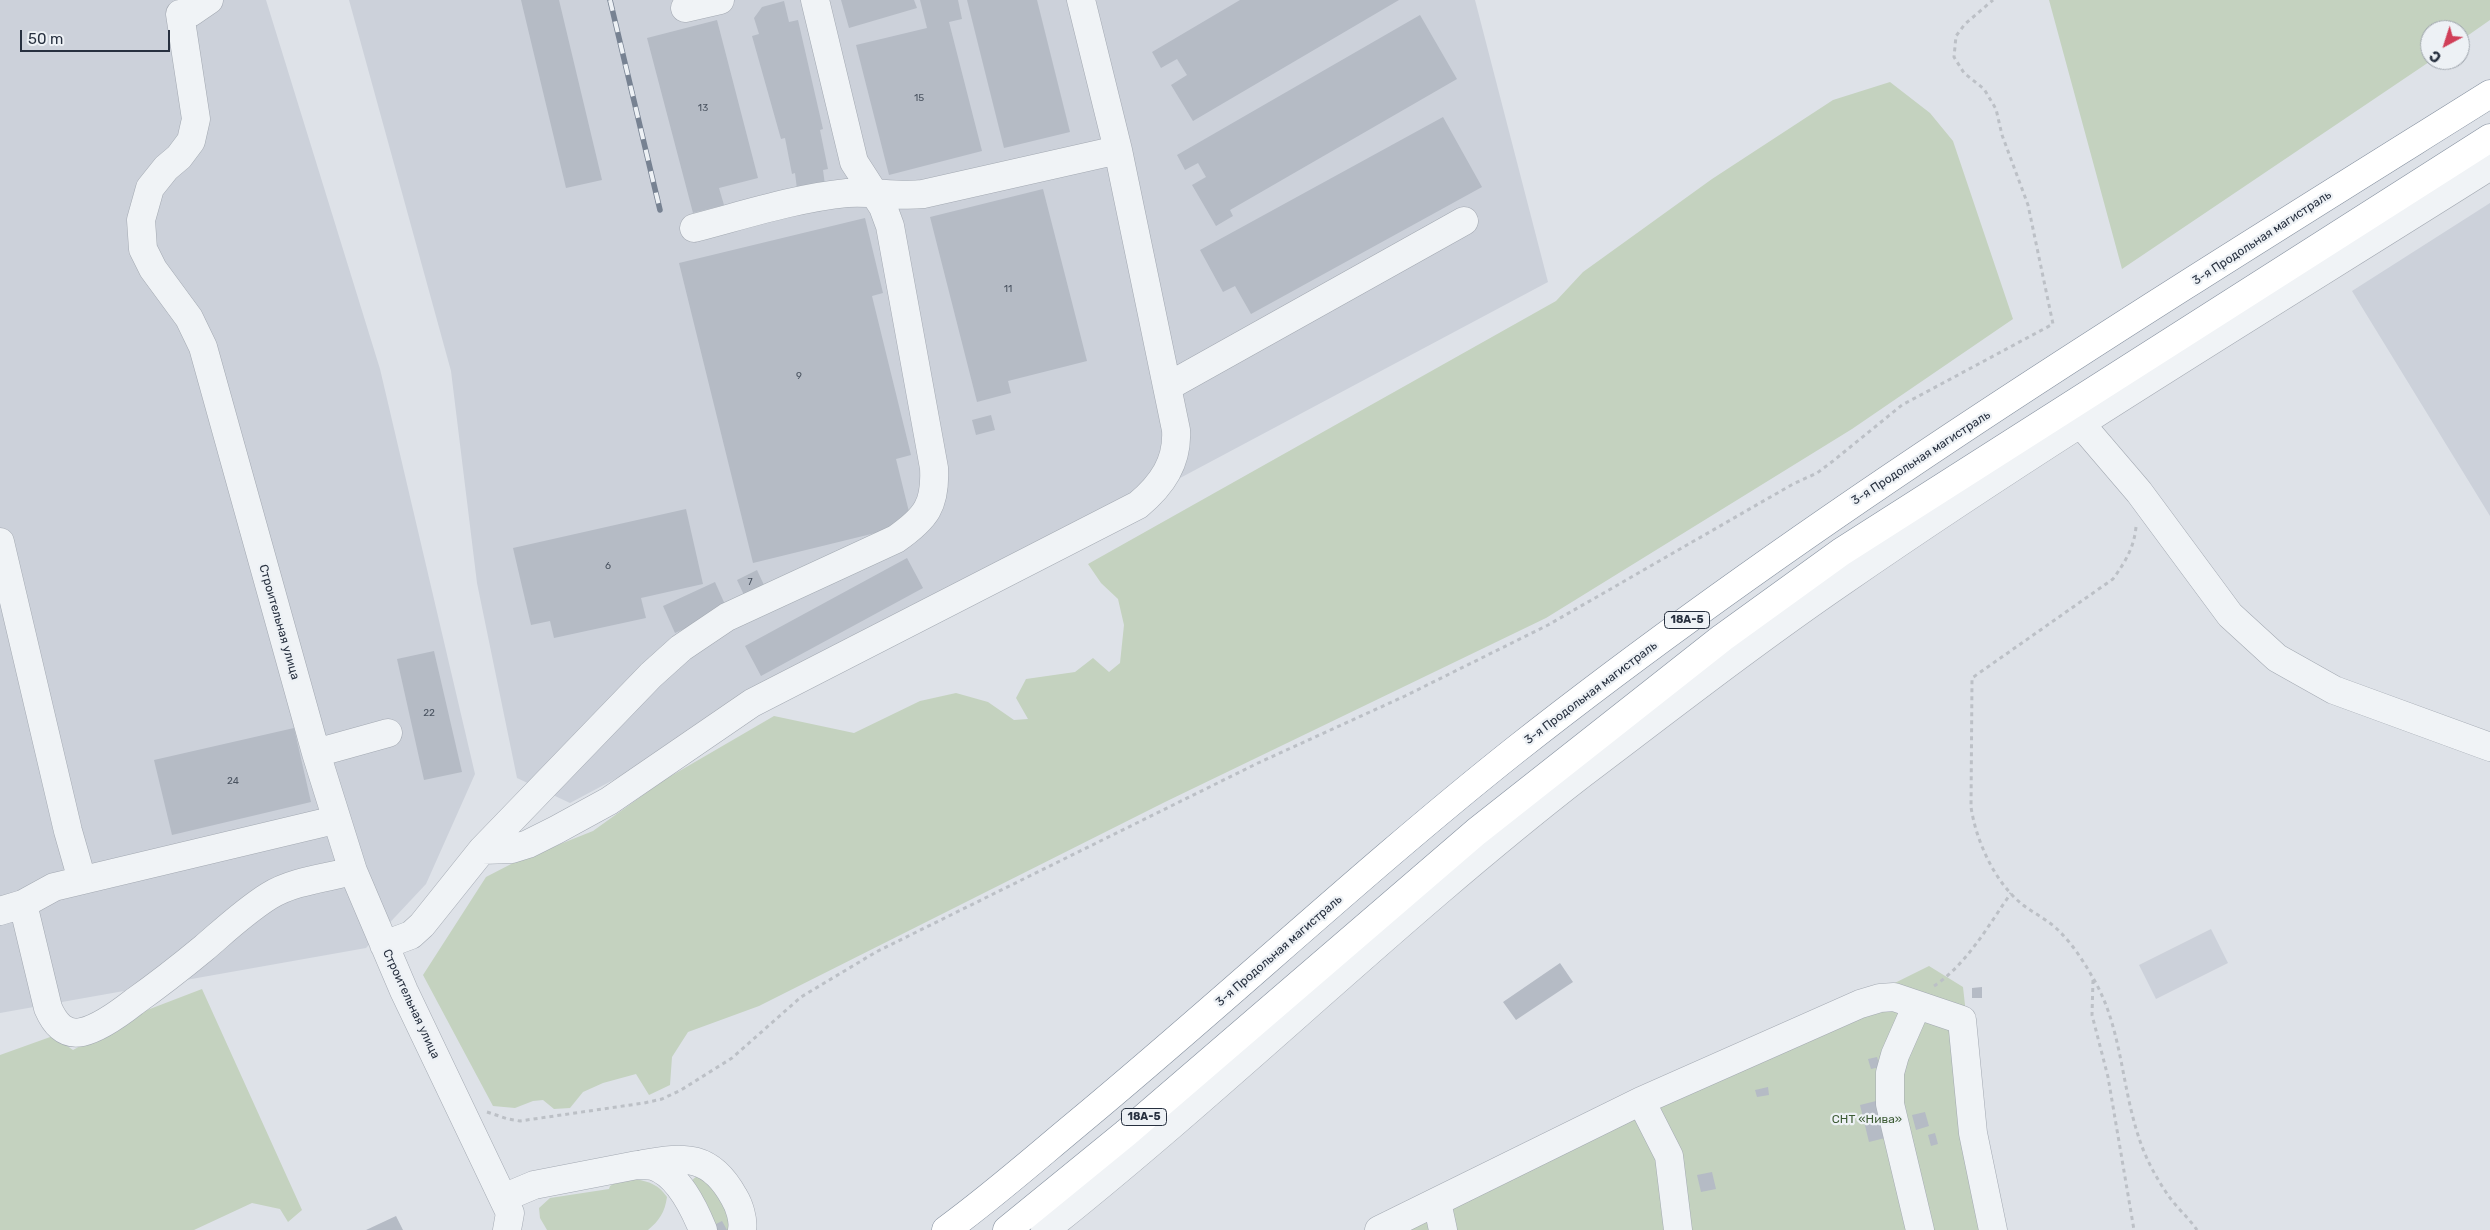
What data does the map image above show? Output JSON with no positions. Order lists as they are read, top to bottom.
{
  "streets": {
    "highway": ["3-я Продольная магистраль", "18А-5"],
    "street": ["Строительная улица"]
  },
  "parks": ["СНТ «Нива»"],
  "house_numbers": [
    "15",
    "13",
    "11",
    "9",
    "6",
    "7",
    "22",
    "24"
  ],
  "scale_bar": "50 m",
  "north": "bottom left"
}
